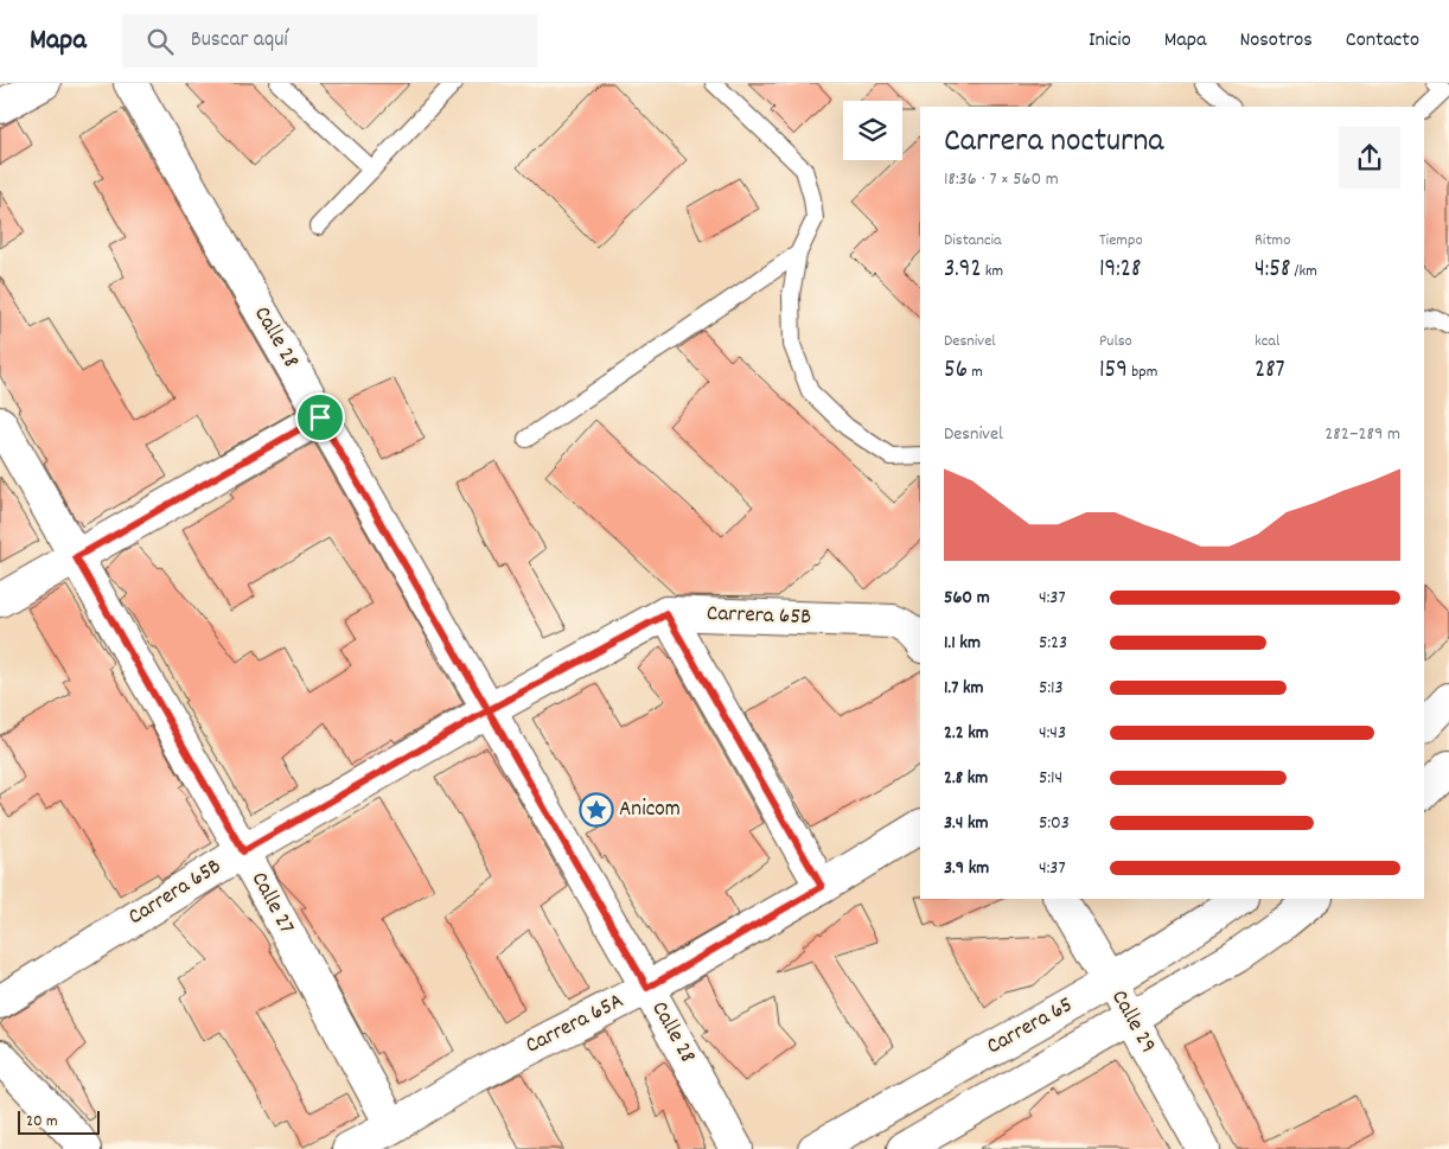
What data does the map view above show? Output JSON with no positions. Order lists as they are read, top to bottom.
{
  "streets": {
    "street": [
      "Calle 28",
      "Carrera 65B",
      "Calle 27",
      "Calle 29",
      "Carrera 65A",
      "Carrera 65"
    ]
  },
  "crossings": [
    ["Calle 28", "Carrera 65B"],
    ["Calle 28", "Carrera 65A"],
    ["Carrera 65B", "Calle 27"],
    ["Calle 27", "Carrera 65A"],
    ["Calle 29", "Carrera 65"]
  ],
  "places": {
    "place": ["Anicom"]
  },
  "scale_bar": "20 m",
  "page": {
    "header": "Mapa",
    "search": "Buscar aquí",
    "nav": [
      "Inicio",
      "Mapa",
      "Nosotros",
      "Contacto"
    ],
    "heading": ["Carrera nocturna", "18:36 · 7 × 560 m"],
    "stats": [
      ["Distancia", "3.92 km"],
      ["Tiempo", "19:28"],
      ["Ritmo", "4:58 /km"],
      ["Desnivel", "56 m"],
      ["Pulso", "159 bpm"],
      ["kcal", "287"]
    ],
    "chart": ["Desnivel", "282–289 m"],
    "list": [
      {
        "name": "560 m",
        "note": "4:37"
      },
      {
        "name": "1.1 km",
        "note": "5:23"
      },
      {
        "name": "1.7 km",
        "note": "5:13"
      },
      {
        "name": "2.2 km",
        "note": "4:43"
      },
      {
        "name": "2.8 km",
        "note": "5:14"
      },
      {
        "name": "3.4 km",
        "note": "5:03"
      },
      {
        "name": "3.9 km",
        "note": "4:37"
      }
    ],
    "scale": "20 m"
  }
}
